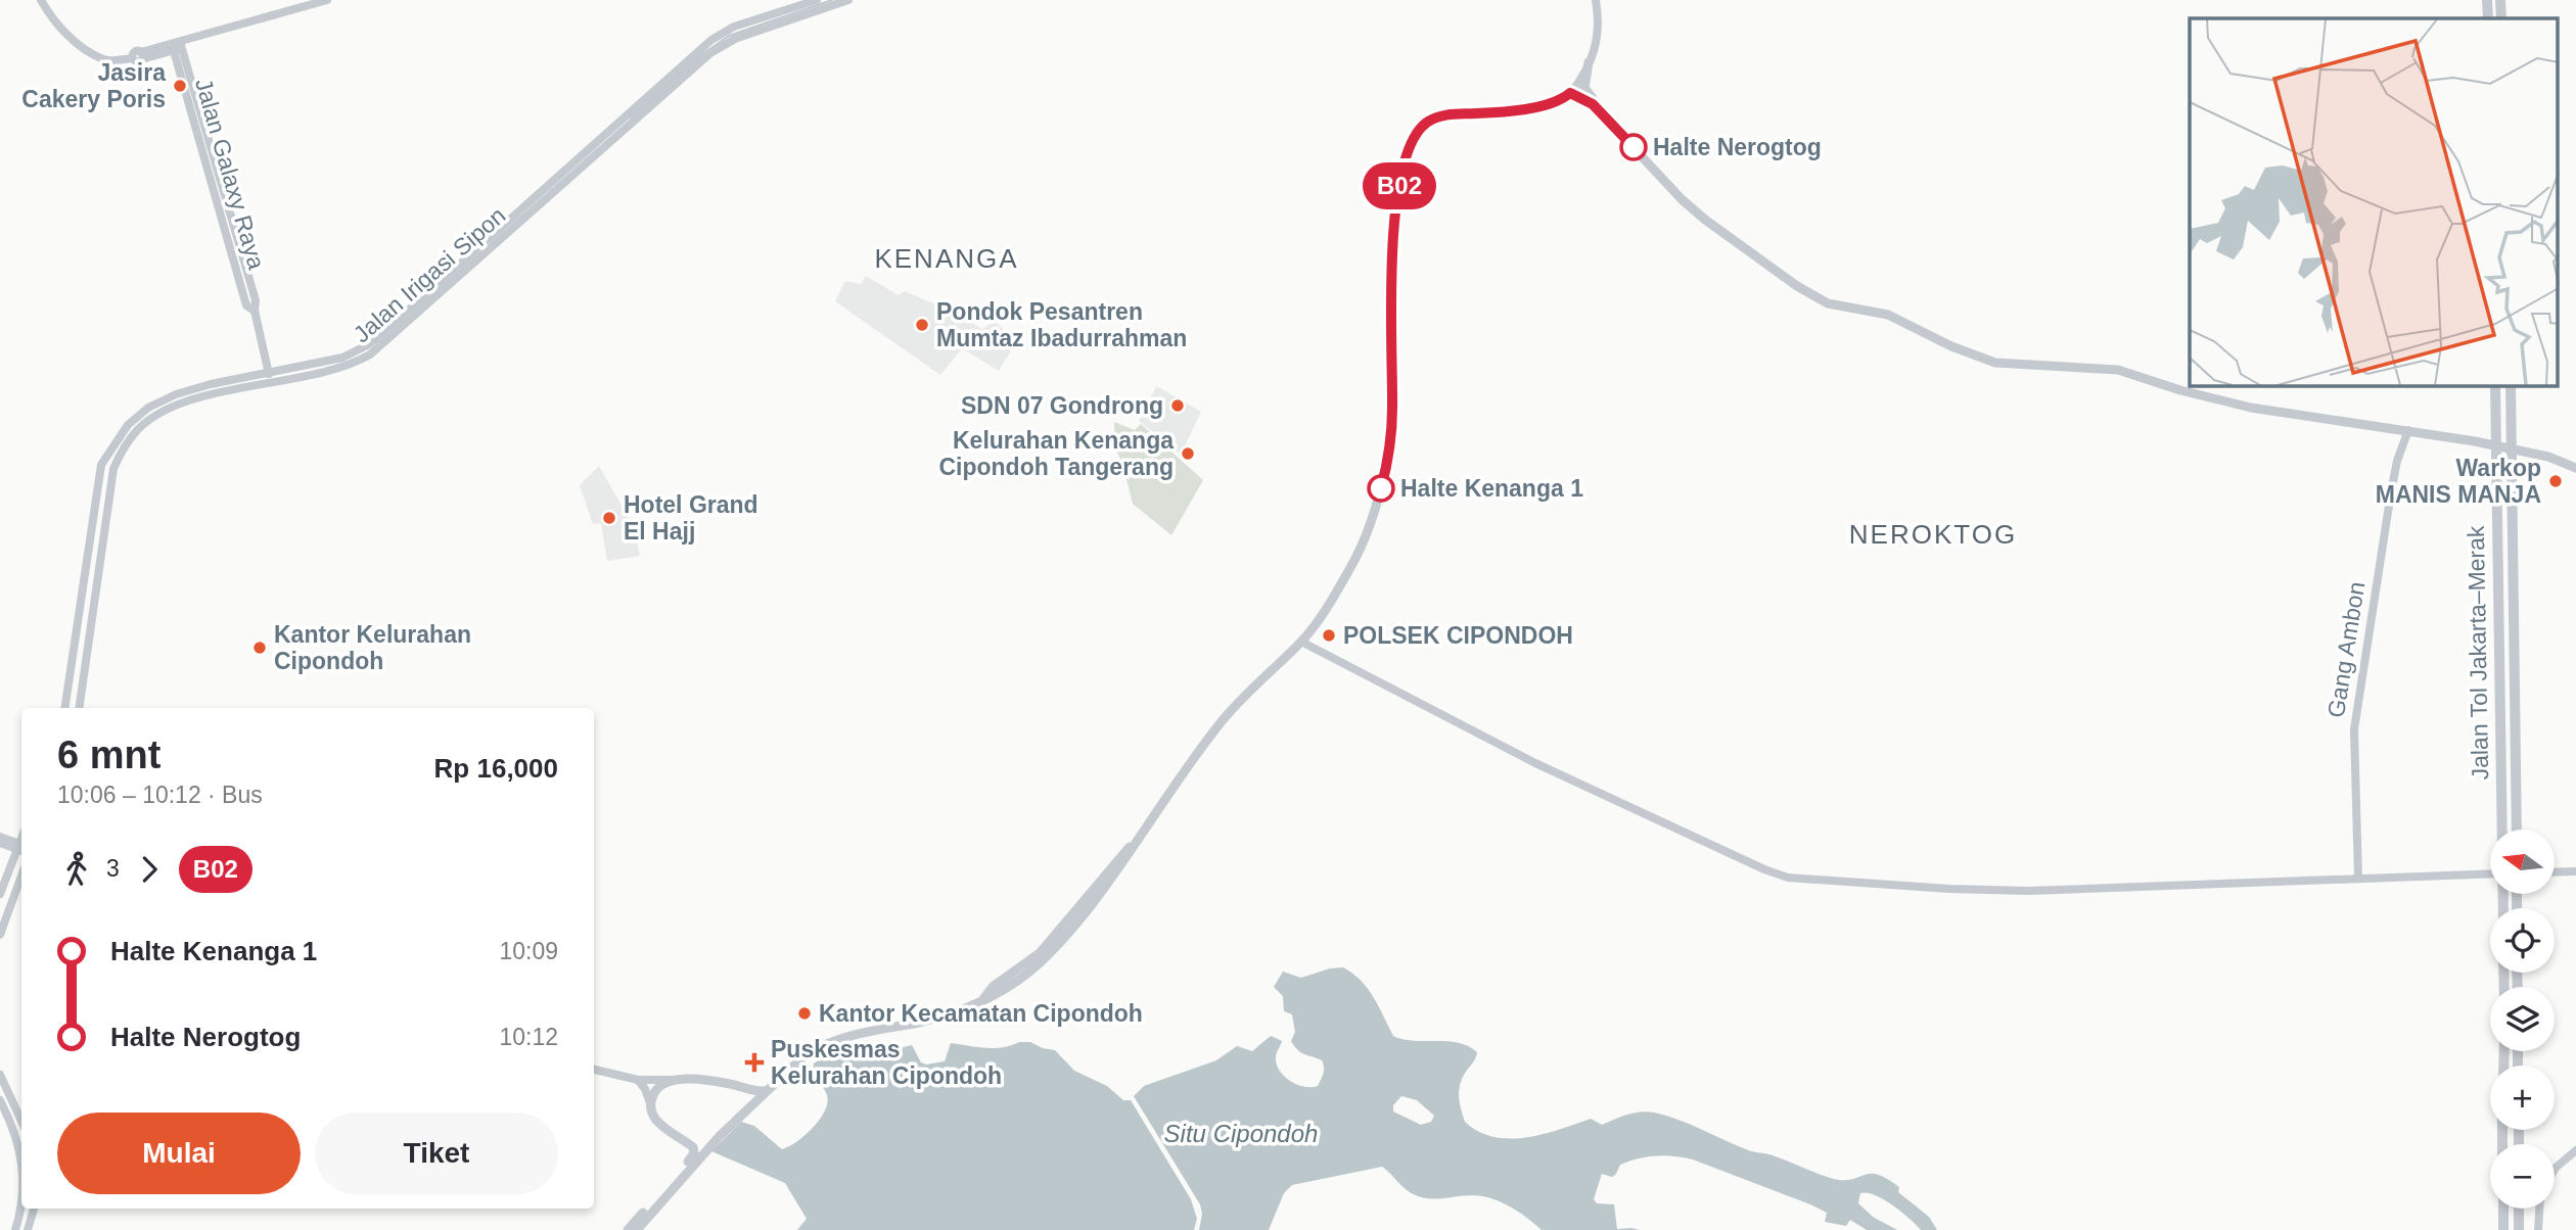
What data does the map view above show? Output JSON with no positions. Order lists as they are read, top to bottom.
{
  "streets": {
    "highway": ["Jalan Tol Jakarta–Merak"],
    "street": ["Jalan Galaxy Raya", "Jalan Irigasi Sipon", "Gang Ambon"]
  },
  "crossings": [
    ["Jalan Galaxy Raya", "Jalan Irigasi Sipon"]
  ],
  "districts": ["KENANGA", "NEROKTOG"],
  "water": ["Situ Cipondoh"],
  "places": {
    "other": [
      "Jasira Cakery Poris",
      "Halte Nerogtog",
      "Pondok Pesantren Mumtaz Ibadurrahman",
      "SDN 07 Gondrong",
      "Kelurahan Kenanga Cipondoh Tangerang",
      "Warkop MANIS MANJA",
      "Halte Kenanga 1",
      "Hotel Grand El Hajj",
      "POLSEK CIPONDOH",
      "Kantor Kelurahan Cipondoh",
      "Kantor Kecamatan Cipondoh"
    ],
    "health": ["Puskesmas Kelurahan Cipondoh"]
  },
  "lines": ["bus line B02"],
  "north": "left",
  "page": {
    "on_map": "B02",
    "heading": ["6 mnt", "10:06 – 10:12 · Bus", "Rp 16,000"],
    "map_buttons": ["+", "−"],
    "legs": ["3", "B02"],
    "list": [
      {
        "name": "Halte Kenanga 1",
        "value": "10:09"
      },
      {
        "name": "Halte Nerogtog",
        "value": "10:12"
      }
    ],
    "buttons": ["Mulai", "Tiket"]
  }
}
